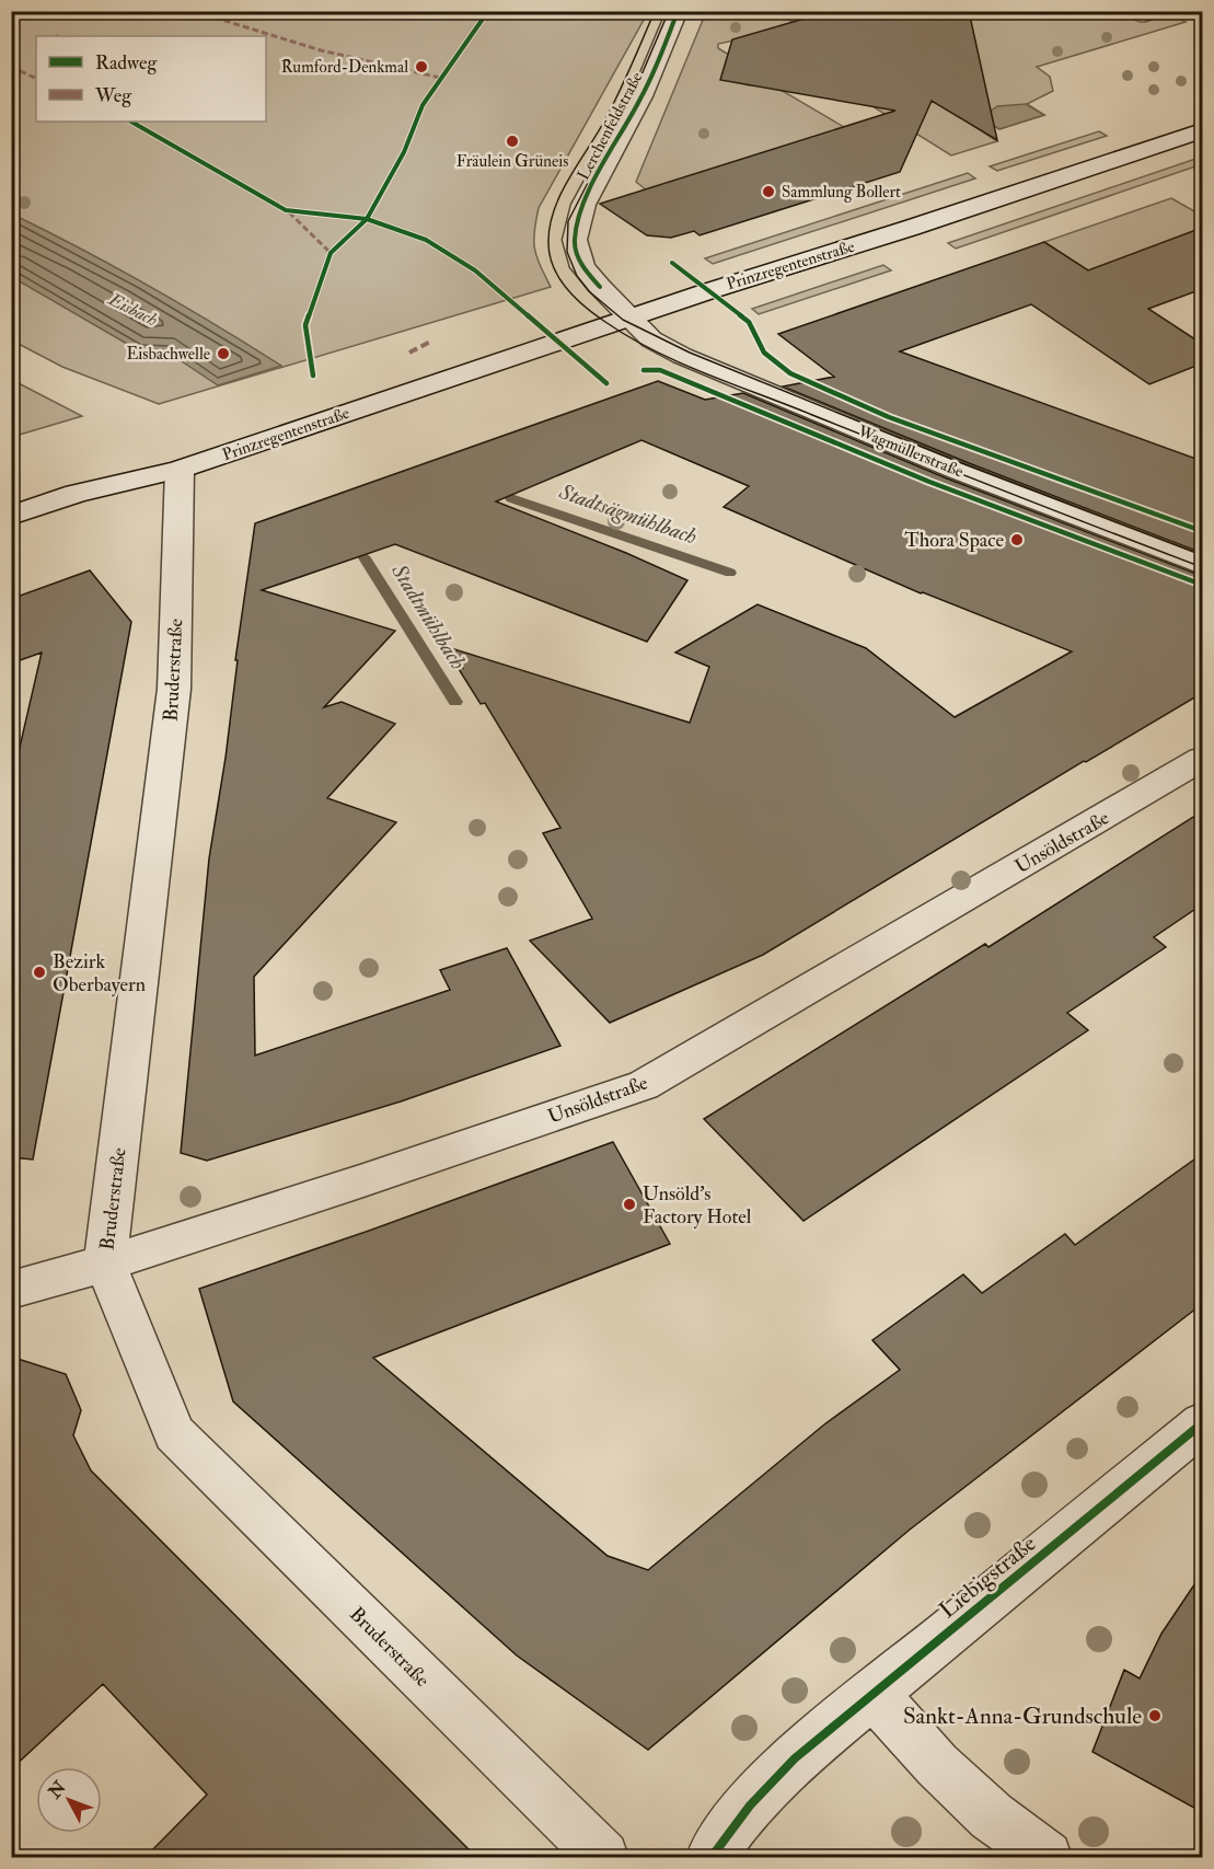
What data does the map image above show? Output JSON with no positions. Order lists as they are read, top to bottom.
{
  "streets": {
    "street": [
      "Lerchenfeldstraße",
      "Prinzregentenstraße",
      "Wagmüllerstraße",
      "Bruderstraße",
      "Unsöldstraße",
      "Liebigstraße"
    ]
  },
  "crossings": [
    ["Lerchenfeldstraße", "Prinzregentenstraße"],
    ["Lerchenfeldstraße", "Wagmüllerstraße"],
    ["Prinzregentenstraße", "Wagmüllerstraße"],
    ["Prinzregentenstraße", "Bruderstraße"],
    ["Bruderstraße", "Unsöldstraße"]
  ],
  "water": ["Eisbach", "Stadtsägmühlbach", "Stadtmühlbach"],
  "places": [
    "Rumford-Denkmal",
    "Fräulein Grüneis",
    "Sammlung Bollert",
    "Eisbachwelle",
    "Thora Space",
    "Bezirk Oberbayern",
    "Unsöld's Factory Hotel",
    "Sankt-Anna-Grundschule"
  ],
  "legend": ["Radweg", "Weg"],
  "north": "top left"
}
